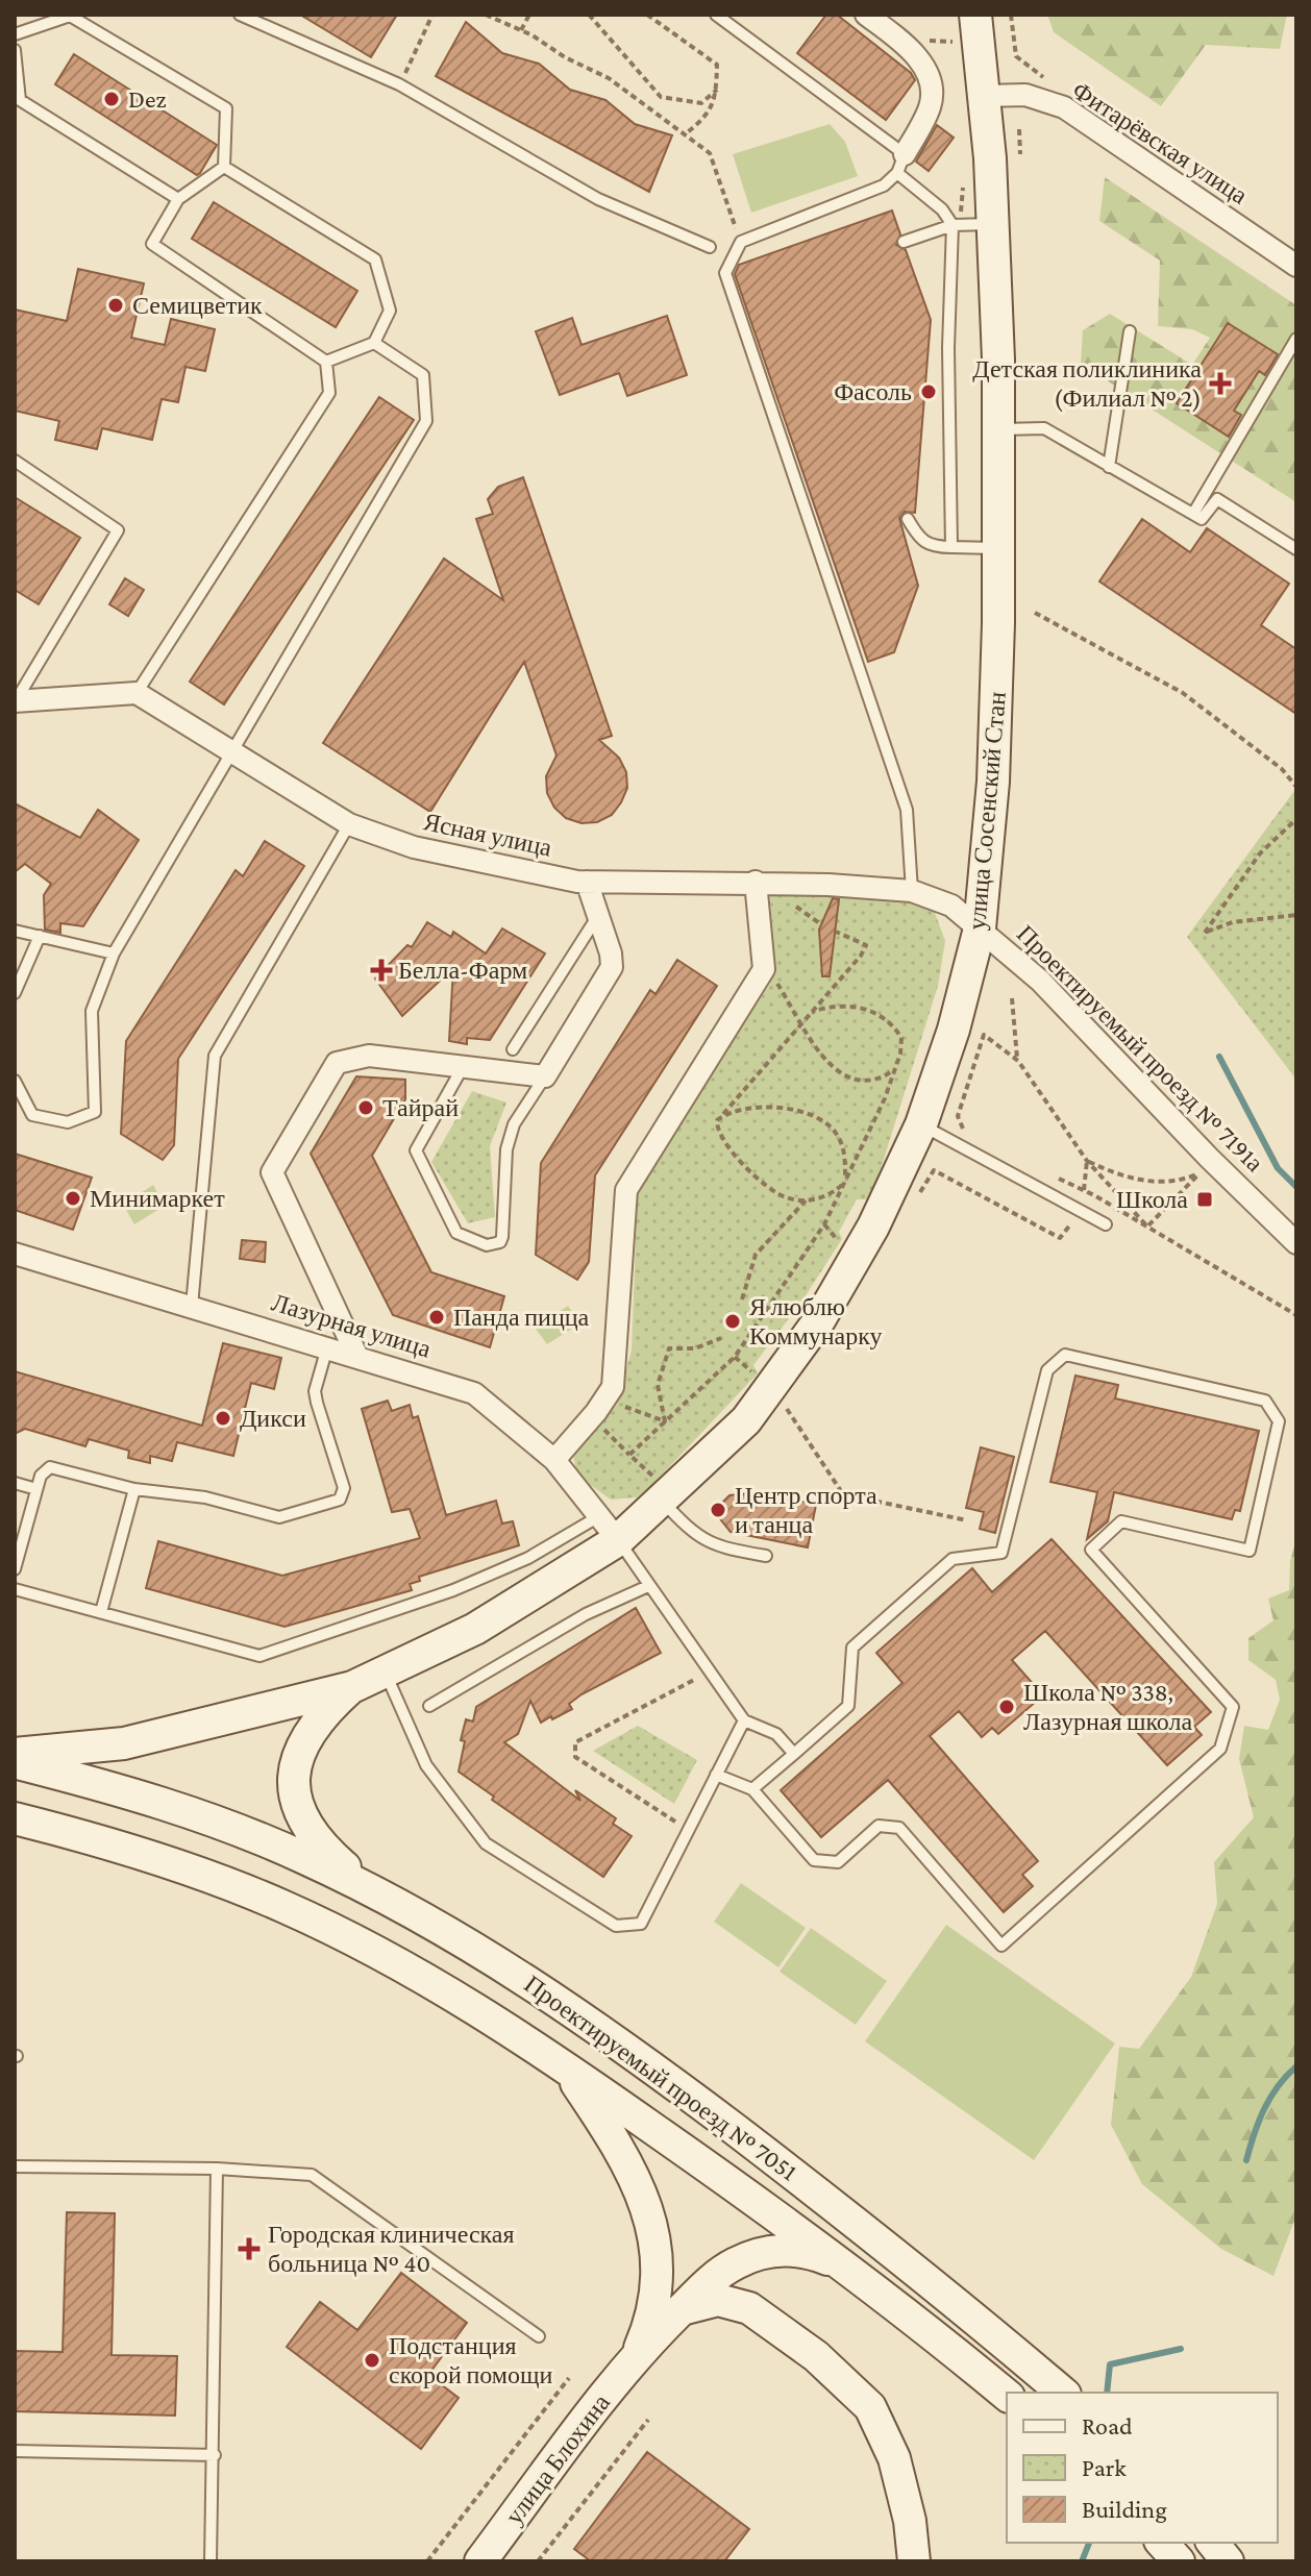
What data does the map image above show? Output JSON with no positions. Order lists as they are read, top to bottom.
{
  "streets": {
    "street": [
      "Фитарёвская улица",
      "улица Сосенский Стан",
      "Ясная улица",
      "Проектируемый проезд № 7191а",
      "Лазурная улица",
      "Проектируемый проезд № 7051",
      "улица Блохина"
    ]
  },
  "crossings": [
    ["Фитарёвская улица", "улица Сосенский Стан"],
    ["улица Сосенский Стан", "Ясная улица"],
    ["улица Сосенский Стан", "Проектируемый проезд № 7191а"],
    ["улица Сосенский Стан", "Лазурная улица"],
    ["Ясная улица", "Проектируемый проезд № 7191а"]
  ],
  "places": {
    "other": [
      "Dez",
      "Семицветик",
      "Фасоль",
      "Тайрай",
      "Минимаркет",
      "Панда пицца",
      "Я люблю Коммунарку",
      "Дикси",
      "Центр спорта и танца",
      "Школа № 338, Лазурная школа",
      "Подстанция скорой помощи"
    ],
    "health": ["Детская поликлиника (Филиал № 2)", "Белла-Фарм", "Городская клиническая больница № 40"],
    "transit": ["Школа"]
  },
  "legend": ["Road", "Park", "Building"]
}
